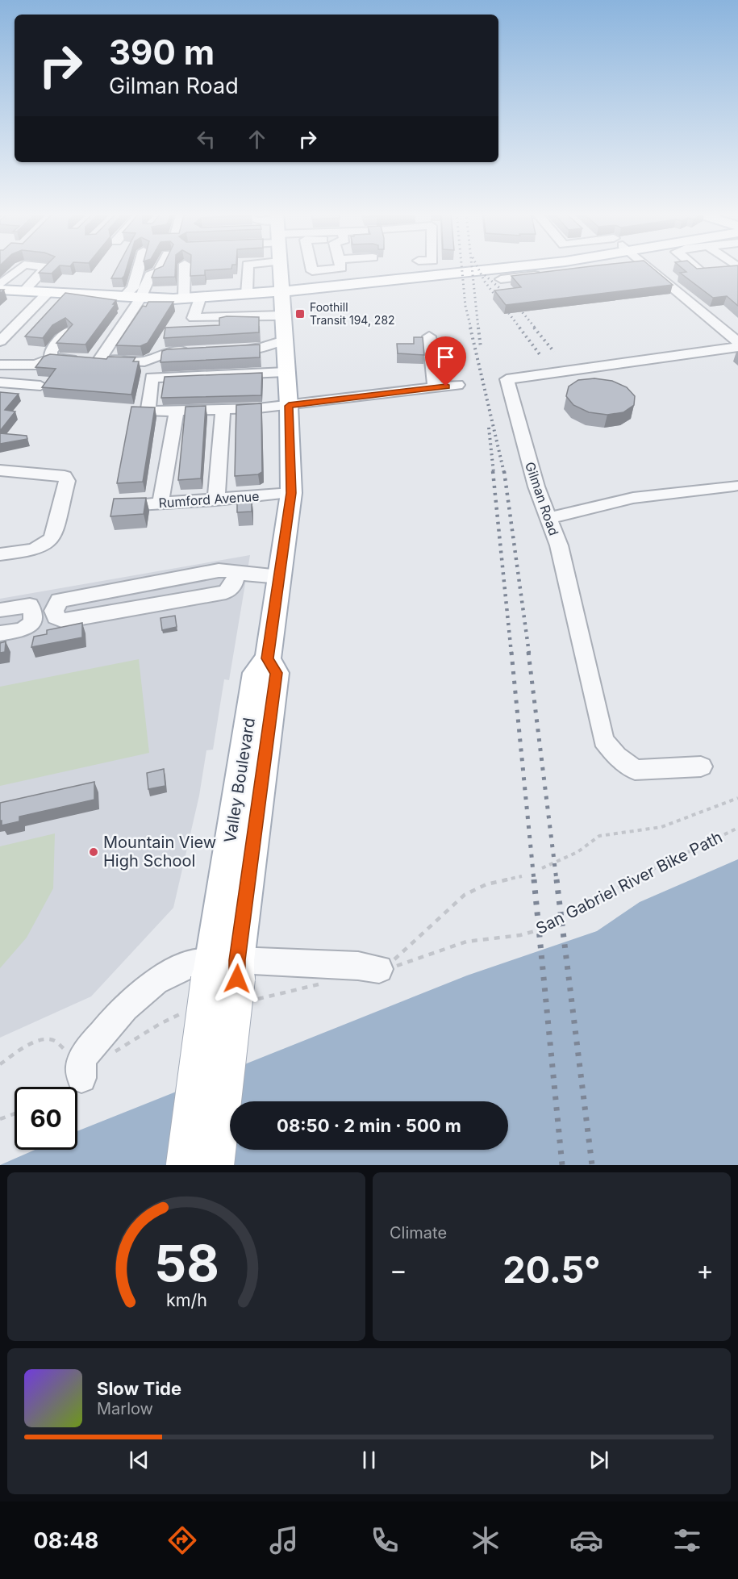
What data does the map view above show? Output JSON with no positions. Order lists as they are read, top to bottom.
{
  "streets": {
    "main road": ["Valley Boulevard"],
    "street": ["Gilman Road", "Rumford Avenue"],
    "path": ["San Gabriel River Bike Path"]
  },
  "crossings": [
    ["Rumford Avenue", "Valley Boulevard"]
  ],
  "places": {
    "transit": ["Foothill Transit 194, 282"],
    "other": ["Mountain View High School"]
  },
  "page": {
    "turn": ["390 m", "Gilman Road"],
    "limit": "60",
    "trip": "08:50 · 2 min · 500 m",
    "tile": "Climate",
    "heat": ["−", "20.5°", "+"],
    "song": ["Slow Tide", "Marlow"],
    "tabs": "08:48",
    "gauge": ["58", "km/h"]
  }
}
